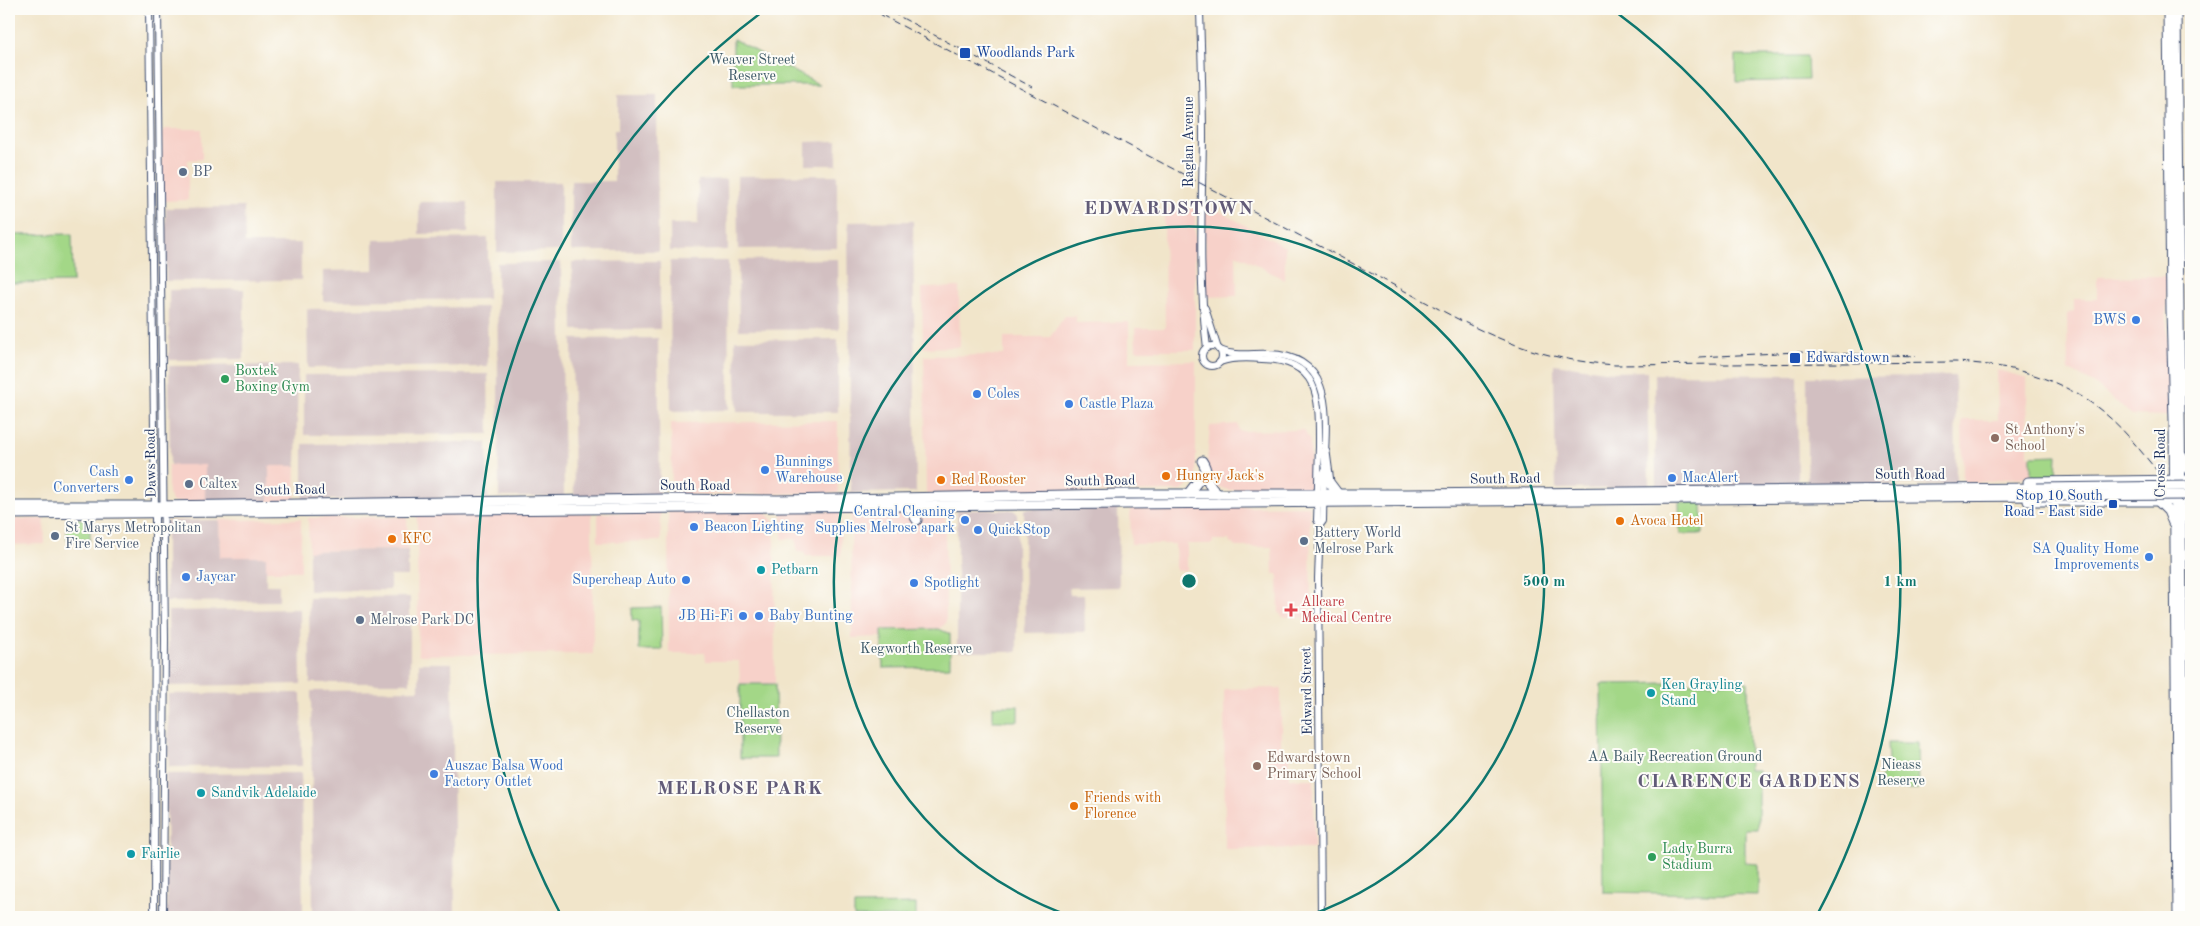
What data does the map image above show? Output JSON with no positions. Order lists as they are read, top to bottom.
{
  "streets": {
    "highway": ["Cross Road", "South Road"],
    "main road": ["Raglan Avenue", "Daws Road", "Edward Street"]
  },
  "crossings": [
    ["Daws Road", "South Road"],
    ["South Road", "Edward Street"]
  ],
  "districts": ["EDWARDSTOWN", "CLARENCE GARDENS", "MELROSE PARK"],
  "parks": [
    "Weaver Street Reserve",
    "Kegworth Reserve",
    "Chellaston Reserve",
    "AA Baily Recreation Ground",
    "Nieass Reserve"
  ],
  "places": {
    "transit": ["Woodlands Park", "Edwardstown", "Stop 10 South Road - East side"],
    "other": [
      "BP",
      "BWS",
      "Boxtek Boxing Gym",
      "Coles",
      "Castle Plaza",
      "St Anthony's School",
      "Bunnings Warehouse",
      "Hungry Jack's",
      "MacAlert",
      "Cash Converters",
      "Red Rooster",
      "Caltex",
      "Central Cleaning Supplies Melrose apark",
      "Avoca Hotel",
      "Beacon Lighting",
      "QuickStop",
      "St Marys Metropolitan Fire Service",
      "KFC",
      "Battery World Melrose Park",
      "SA Quality Home Improvements",
      "Petbarn",
      "Jaycar",
      "Supercheap Auto",
      "Spotlight",
      "JB Hi-Fi",
      "Baby Bunting",
      "Melrose Park DC",
      "Ken Grayling Stand",
      "Edwardstown Primary School",
      "Auszac Balsa Wood Factory Outlet",
      "Sandvik Adelaide",
      "Friends with Florence",
      "Fairlie",
      "Lady Burra Stadium"
    ],
    "health": ["Allcare Medical Centre"]
  },
  "rings": ["500 m", "1 km"]
}
